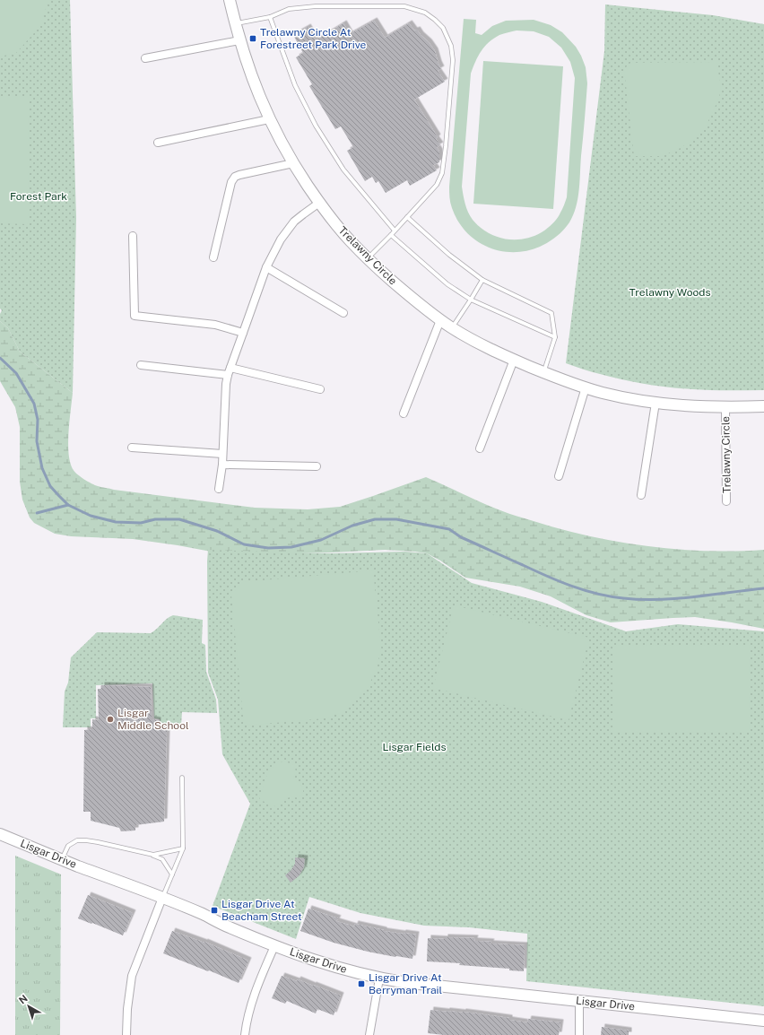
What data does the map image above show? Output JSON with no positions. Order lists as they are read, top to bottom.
{
  "streets": {
    "street": ["Trelawny Circle", "Lisgar Drive"]
  },
  "parks": ["Forest Park", "Trelawny Woods", "Lisgar Fields"],
  "places": {
    "transit": ["Trelawny Circle At Forestreet Park Drive", "Lisgar Drive At Beacham Street", "Lisgar Drive At Berryman Trail"],
    "other": ["Lisgar Middle School"]
  },
  "north": "top left"
}
